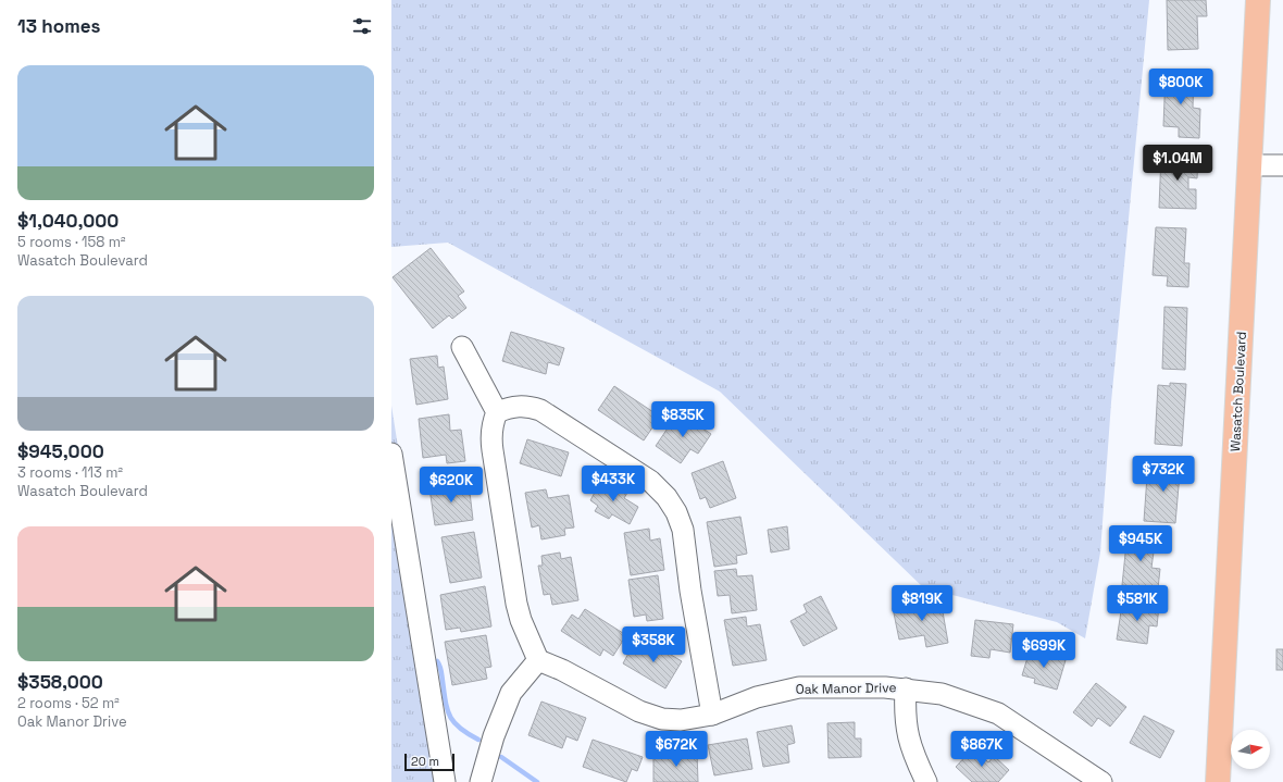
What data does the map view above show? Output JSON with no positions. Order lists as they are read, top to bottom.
{
  "streets": {
    "main road": ["Wasatch Boulevard"],
    "street": ["Oak Manor Drive"]
  },
  "scale_bar": "20 m",
  "north": "right",
  "page": {
    "heading": "13 homes",
    "list": [
      {
        "name": "$1,040,000",
        "note": "5 rooms · 158 m² · Wasatch Boulevard"
      },
      {
        "name": "$945,000",
        "note": "3 rooms · 113 m² · Wasatch Boulevard"
      },
      {
        "name": "$358,000",
        "note": "2 rooms · 52 m² · Oak Manor Drive"
      }
    ],
    "price": [
      "$800K",
      "$1.04M",
      "$835K",
      "$732K",
      "$433K",
      "$620K",
      "$945K",
      "$819K",
      "$581K",
      "$358K",
      "$699K",
      "$672K",
      "$867K"
    ],
    "scale": "20 m"
  }
}
